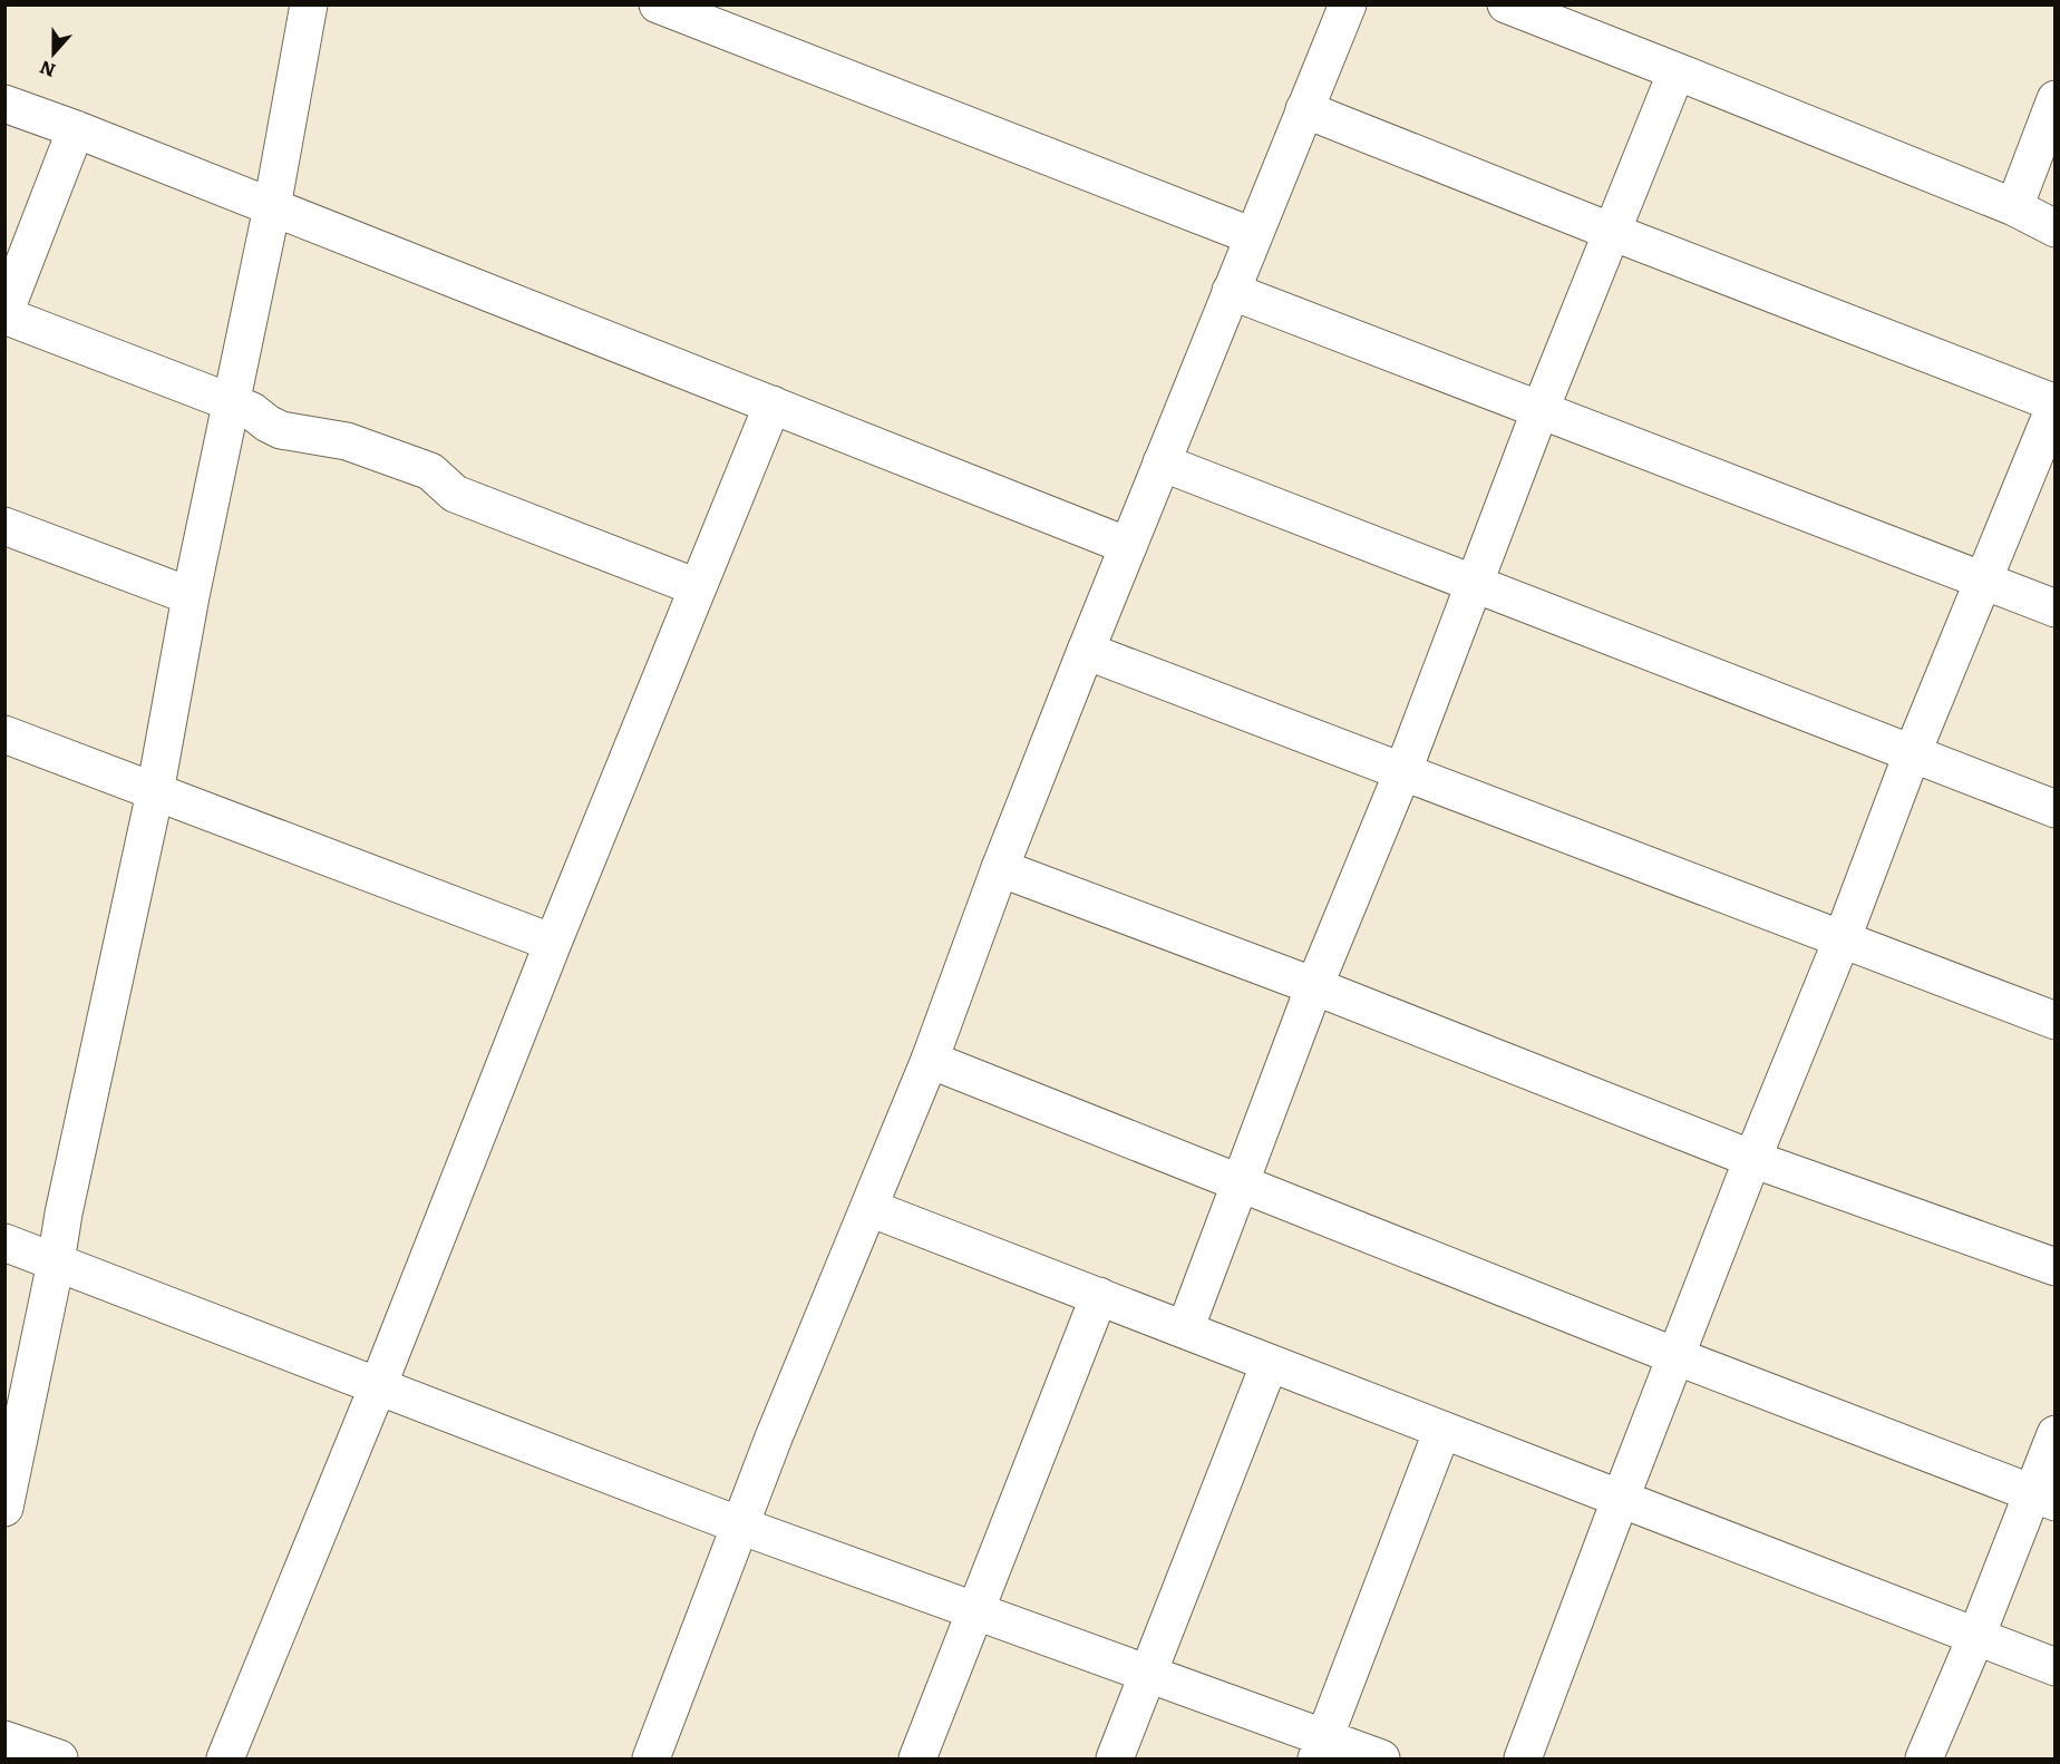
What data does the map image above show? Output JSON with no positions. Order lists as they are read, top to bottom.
{
  "north": "bottom"
}
